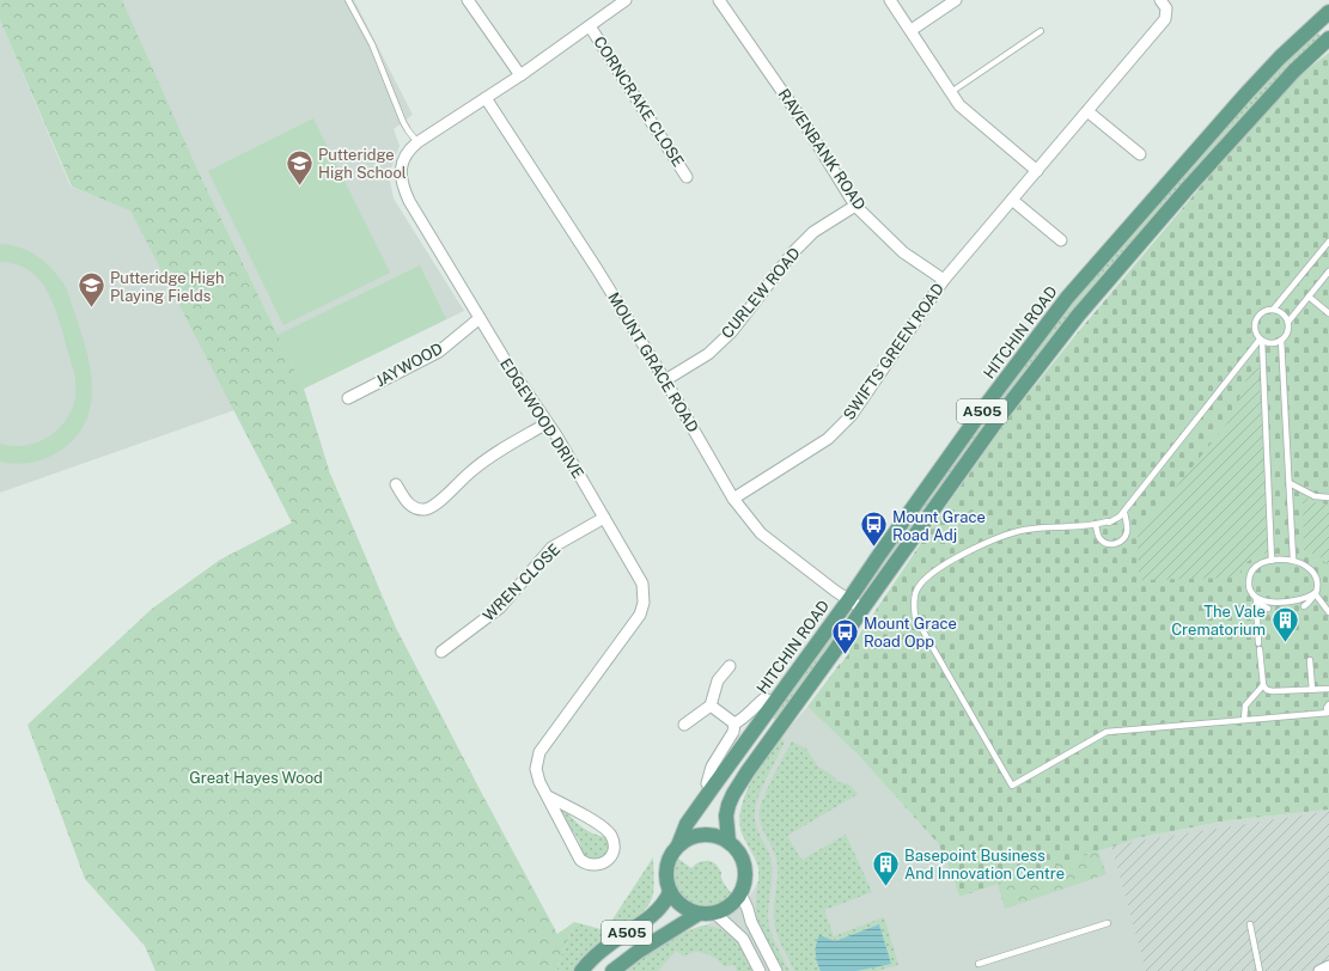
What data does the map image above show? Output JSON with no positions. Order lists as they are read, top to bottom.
{
  "streets": {
    "main road": ["HITCHIN ROAD", "A505"],
    "street": [
      "CORNCRAKE CLOSE",
      "RAVENBANK ROAD",
      "CURLEW ROAD",
      "SWIFTS GREEN ROAD",
      "MOUNT GRACE ROAD",
      "JAYWOOD",
      "EDGEWOOD DRIVE",
      "WREN CLOSE"
    ]
  },
  "crossings": [
    ["RAVENBANK ROAD", "CURLEW ROAD"],
    ["RAVENBANK ROAD", "SWIFTS GREEN ROAD"],
    ["CURLEW ROAD", "MOUNT GRACE ROAD"],
    ["HITCHIN ROAD", "MOUNT GRACE ROAD"],
    ["HITCHIN ROAD", "A505"],
    ["SWIFTS GREEN ROAD", "MOUNT GRACE ROAD"],
    ["MOUNT GRACE ROAD", "A505"],
    ["MOUNT GRACE ROAD", "EDGEWOOD DRIVE"],
    ["JAYWOOD", "EDGEWOOD DRIVE"],
    ["EDGEWOOD DRIVE", "WREN CLOSE"]
  ],
  "parks": ["Great Hayes Wood"],
  "places": {
    "school or university": ["Putteridge High School", "Putteridge High Playing Fields"],
    "bus stop": ["Mount Grace Road Adj", "Mount Grace Road Opp"],
    "building": ["The Vale Crematorium", "Basepoint Business And Innovation Centre"]
  }
}
